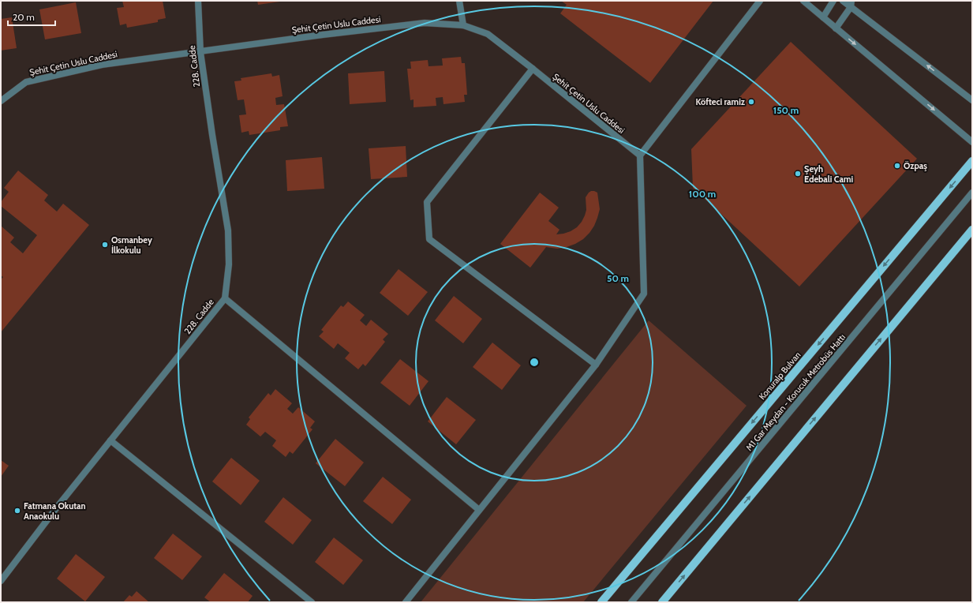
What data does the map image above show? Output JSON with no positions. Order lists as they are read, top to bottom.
{
  "streets": {
    "main road": ["Konuralp Bulvarı"],
    "street": ["Şehit Çetin Uslu Caddesi", "228. Cadde", "M1 Gar Meydan - Korucuk Metrobüs Hattı"]
  },
  "crossings": [
    ["Şehit Çetin Uslu Caddesi", "228. Cadde"]
  ],
  "places": [
    "Köfteci ramiz",
    "Özpaş",
    "Şeyh Edebali Cami",
    "Osmanbey İlkokulu",
    "Fatmana Okutan Anaokulu"
  ],
  "scale_bar": "20 m",
  "rings": ["150 m", "100 m", "50 m"]
}
